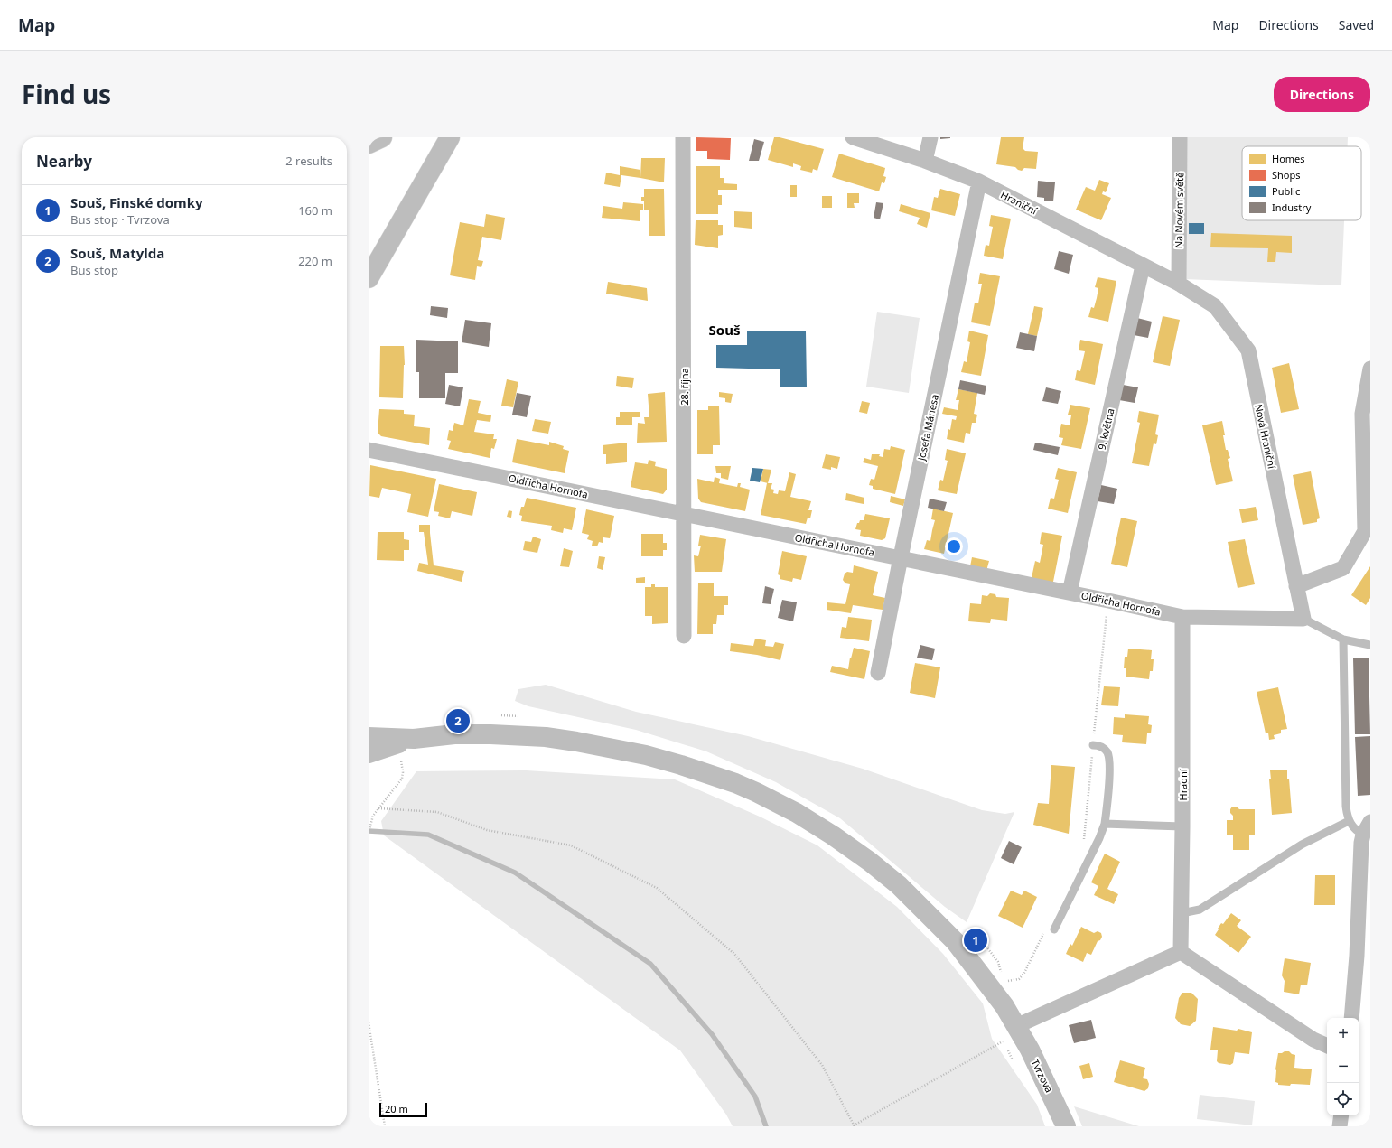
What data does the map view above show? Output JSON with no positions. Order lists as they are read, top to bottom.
{
  "streets": {
    "main road": ["Tvrzova"],
    "street": [
      "Hraniční",
      "Na Novém světě",
      "28. října",
      "Josefa Mánesa",
      "9. května",
      "Nová Hraniční",
      "Oldřicha Hornofa",
      "Hradní"
    ]
  },
  "crossings": [
    ["Hraniční", "Na Novém světě"],
    ["Hraniční", "Josefa Mánesa"],
    ["Hraniční", "9. května"],
    ["Hraniční", "Nová Hraniční"],
    ["Na Novém světě", "Nová Hraniční"],
    ["28. října", "Oldřicha Hornofa"],
    ["Josefa Mánesa", "Oldřicha Hornofa"],
    ["9. května", "Oldřicha Hornofa"],
    ["Nová Hraniční", "Oldřicha Hornofa"],
    ["Oldřicha Hornofa", "Hradní"]
  ],
  "districts": ["Souš"],
  "legend": [
    "Homes",
    "Shops",
    "Public",
    "Industry"
  ],
  "scale_bar": "20 m",
  "page": {
    "header": "Map",
    "nav": ["Map", "Directions", "Saved"],
    "title": "Find us",
    "buttons": "Directions",
    "heading": ["Nearby", "2 results"],
    "list": [
      {
        "mark": "1",
        "name": "Souš, Finské domky",
        "note": "Bus stop · Tvrzova",
        "value": "160 m"
      },
      {
        "mark": "2",
        "name": "Souš, Matylda",
        "note": "Bus stop",
        "value": "220 m"
      }
    ],
    "pins": ["2", "1"],
    "map_buttons": ["+", "−"],
    "scale": "20 m"
  }
}
